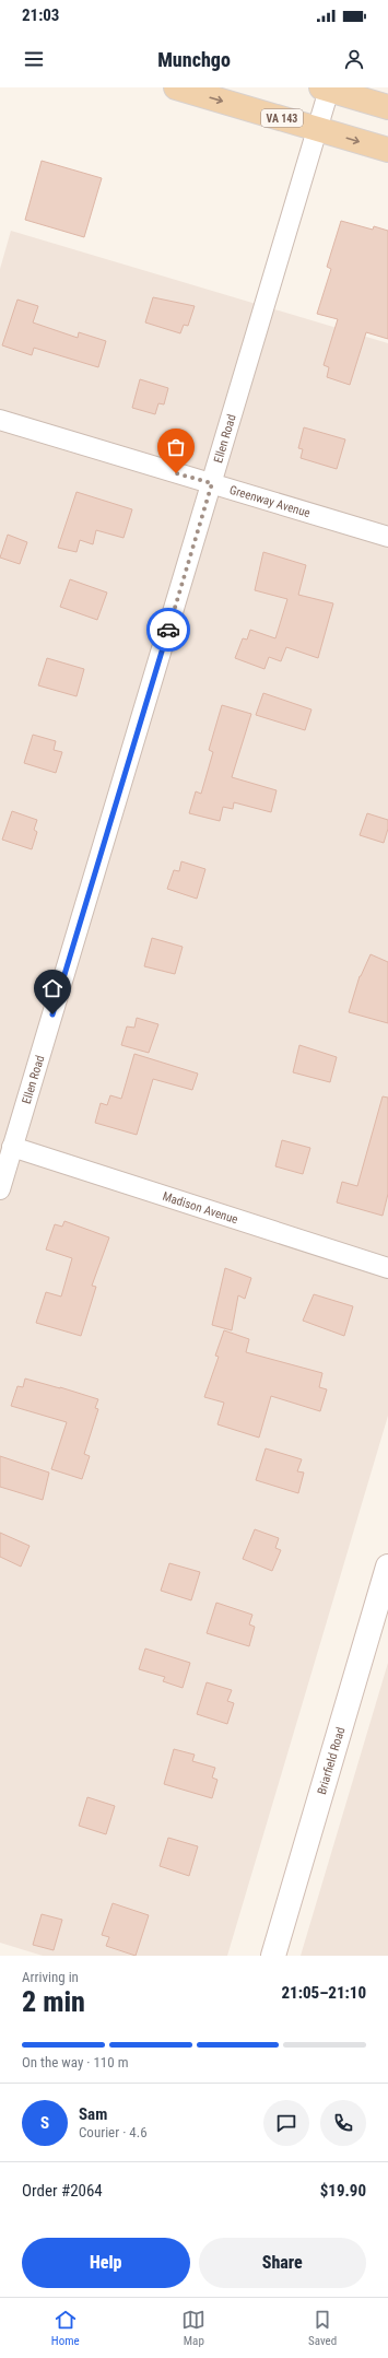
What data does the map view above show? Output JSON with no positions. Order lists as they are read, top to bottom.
{
  "streets": {
    "main road": ["VA 143", "Briarfield Road"],
    "street": ["Ellen Road", "Greenway Avenue", "Madison Avenue"]
  },
  "crossings": [
    ["VA 143", "Ellen Road"],
    ["Ellen Road", "Greenway Avenue"],
    ["Ellen Road", "Madison Avenue"]
  ],
  "page": {
    "status": "21:03",
    "header": "Munchgo",
    "heading": ["2 min", "Arriving in", "21:05–21:10"],
    "panel": [
      "Sam",
      "Courier · 4.6",
      "Order #2064",
      "$19.90"
    ],
    "bar": "On the way · 110 m",
    "round": "S",
    "buttons": ["Help", "Share"],
    "tabs": ["Home", "Map", "Saved"]
  }
}
